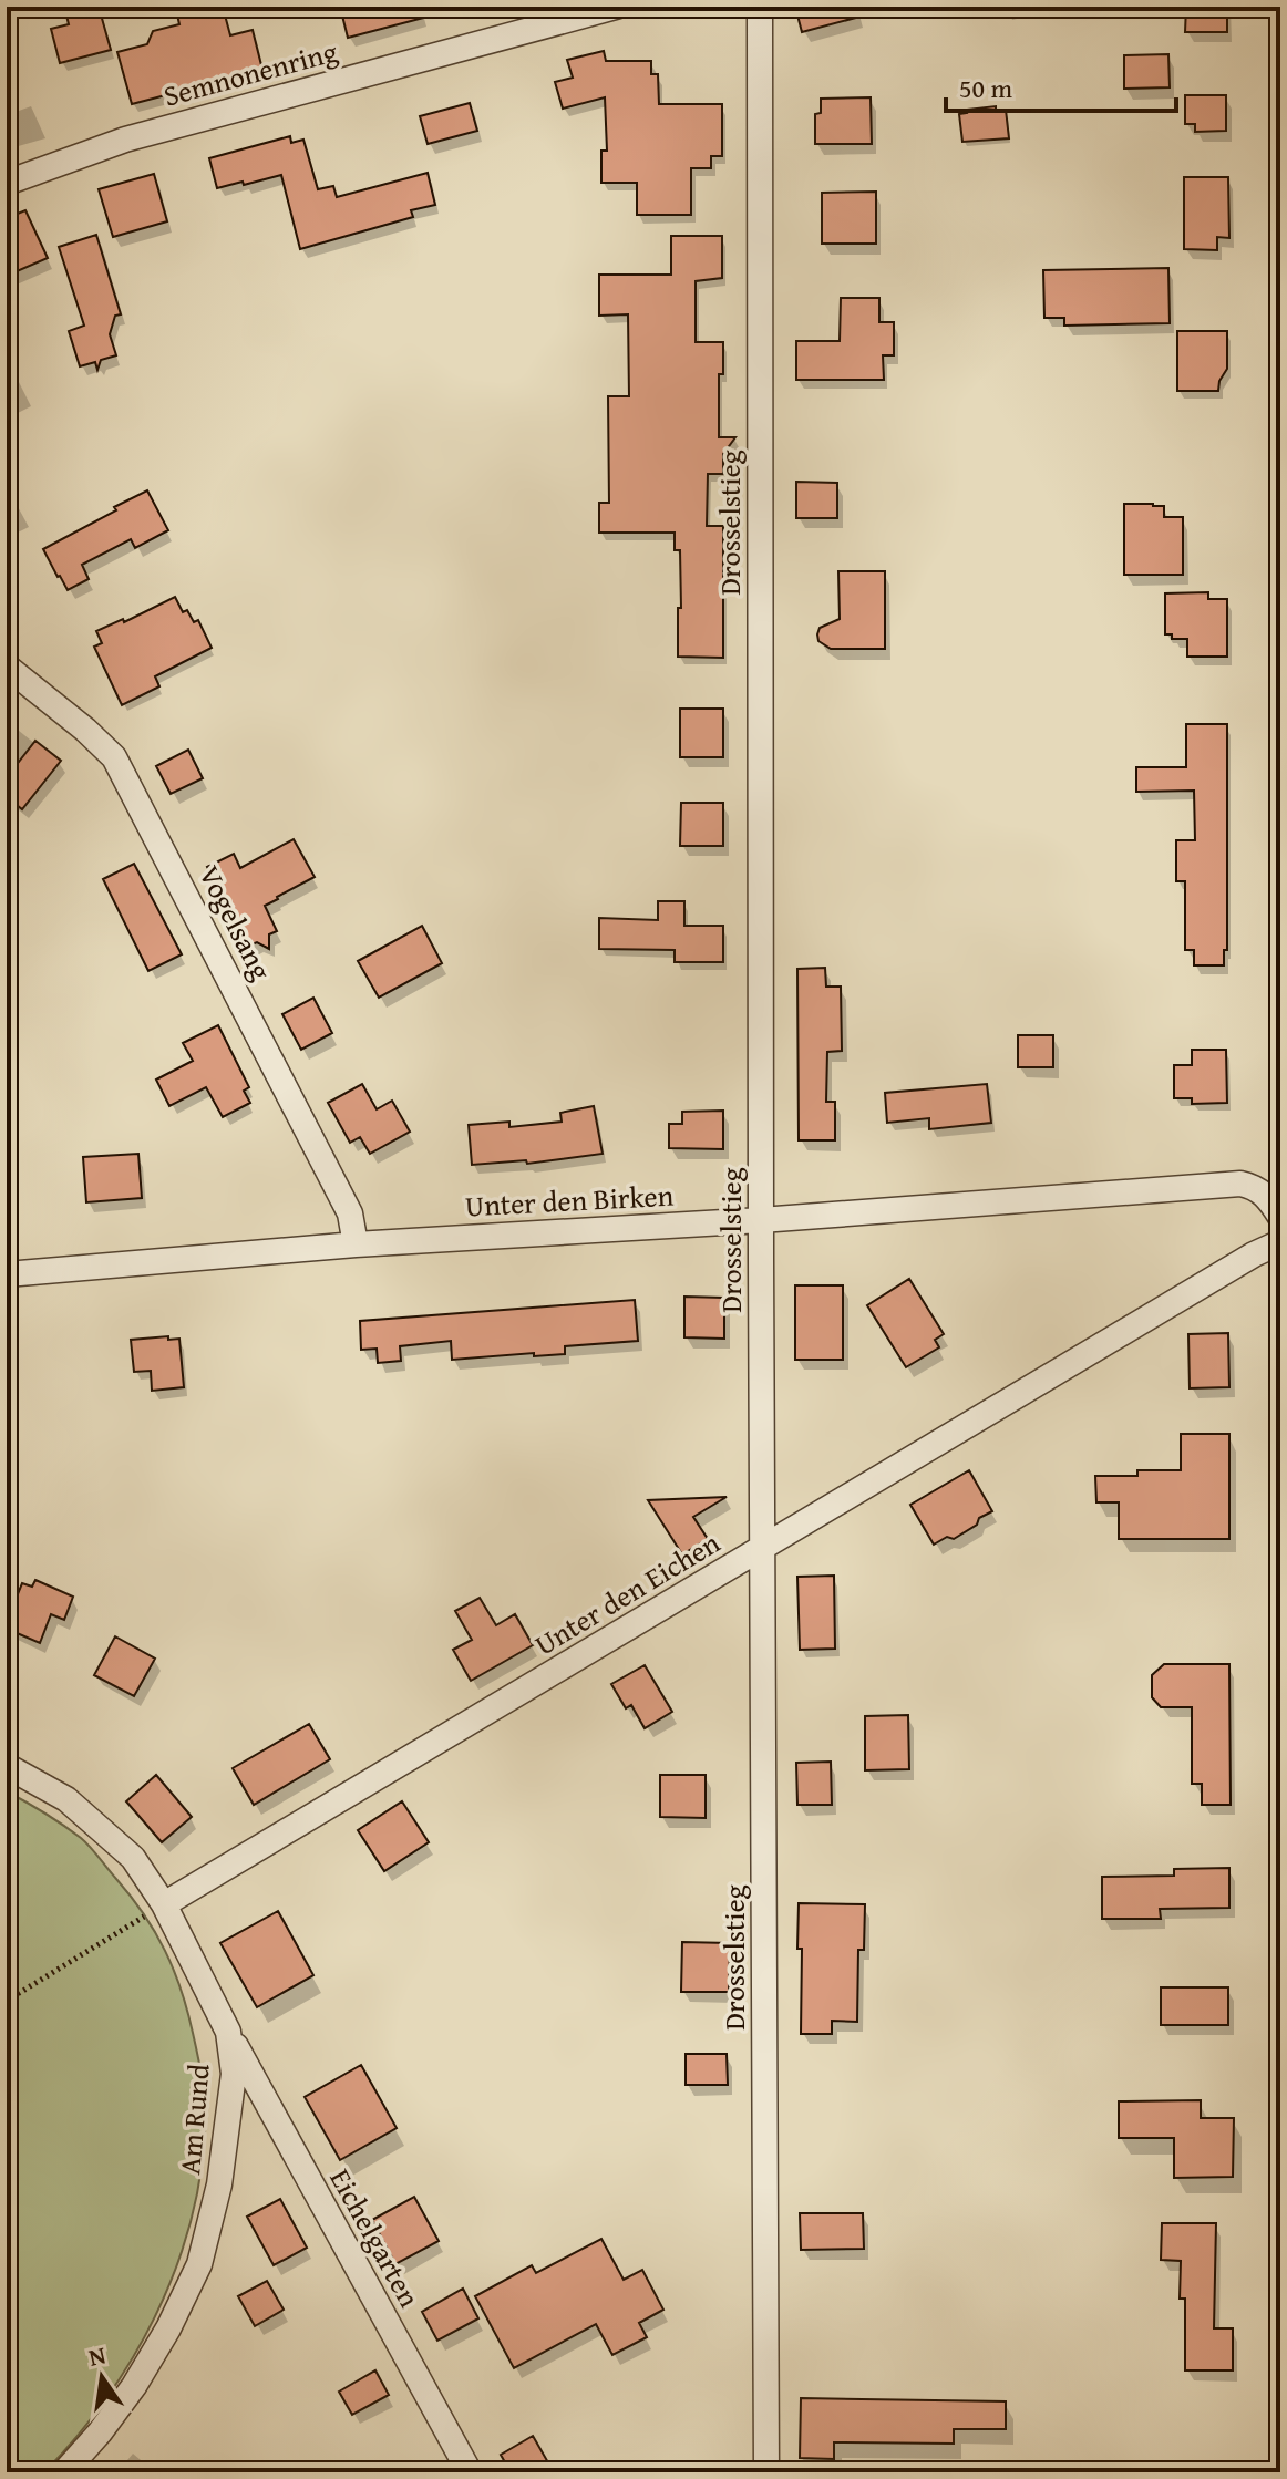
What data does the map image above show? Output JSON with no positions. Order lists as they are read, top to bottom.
{
  "streets": {
    "street": [
      "Semnonenring",
      "Drosselstieg",
      "Vogelsang",
      "Unter den Birken",
      "Unter den Eichen",
      "Am Rund",
      "Eichelgarten"
    ]
  },
  "crossings": [
    ["Drosselstieg", "Unter den Birken"],
    ["Drosselstieg", "Unter den Eichen"],
    ["Vogelsang", "Unter den Birken"],
    ["Unter den Eichen", "Am Rund"],
    ["Am Rund", "Eichelgarten"]
  ],
  "scale_bar": "50 m",
  "north": "top"
}
